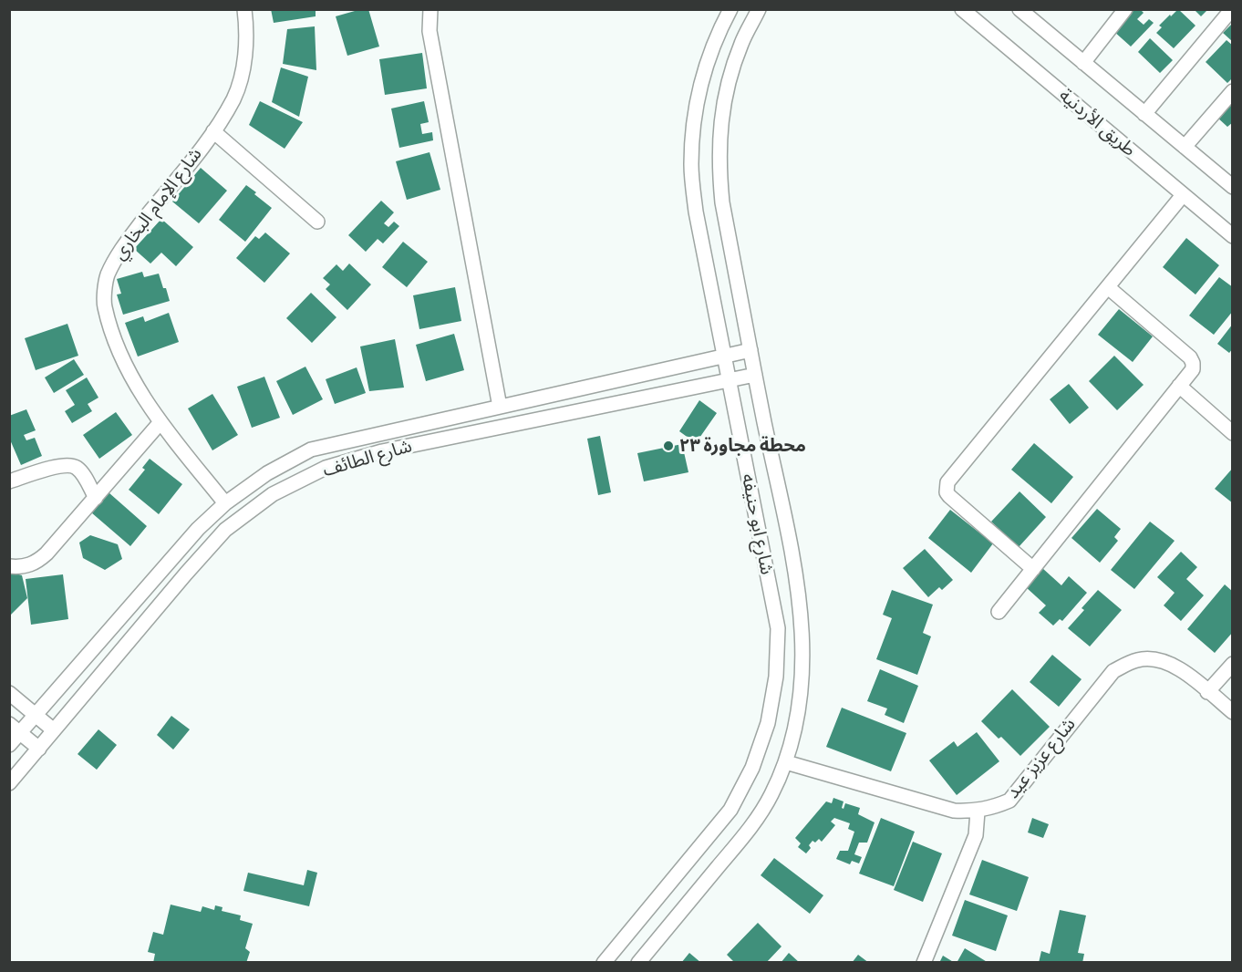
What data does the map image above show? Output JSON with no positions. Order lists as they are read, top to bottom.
{
  "streets": {
    "street": [
      "طريق الأردنية",
      "شارع الإمام البخاري",
      "شارع الطائف",
      "شارع ابو حنيفه",
      "شارع عزيز عيد"
    ]
  },
  "crossings": [
    ["شارع الإمام البخاري", "شارع الطائف"],
    ["شارع الطائف", "شارع ابو حنيفه"],
    ["شارع ابو حنيفه", "شارع عزيز عيد"]
  ],
  "places": ["محطة مجاورة ٢٣"]
}
